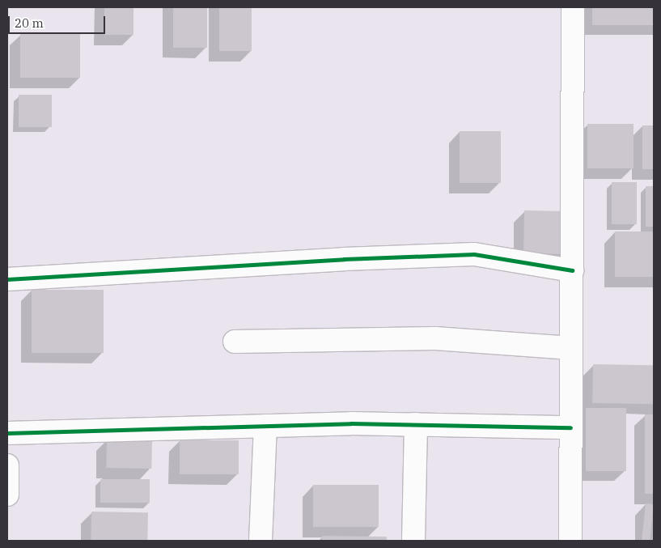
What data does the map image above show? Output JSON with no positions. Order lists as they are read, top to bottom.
{
  "scale_bar": "20 m"
}
